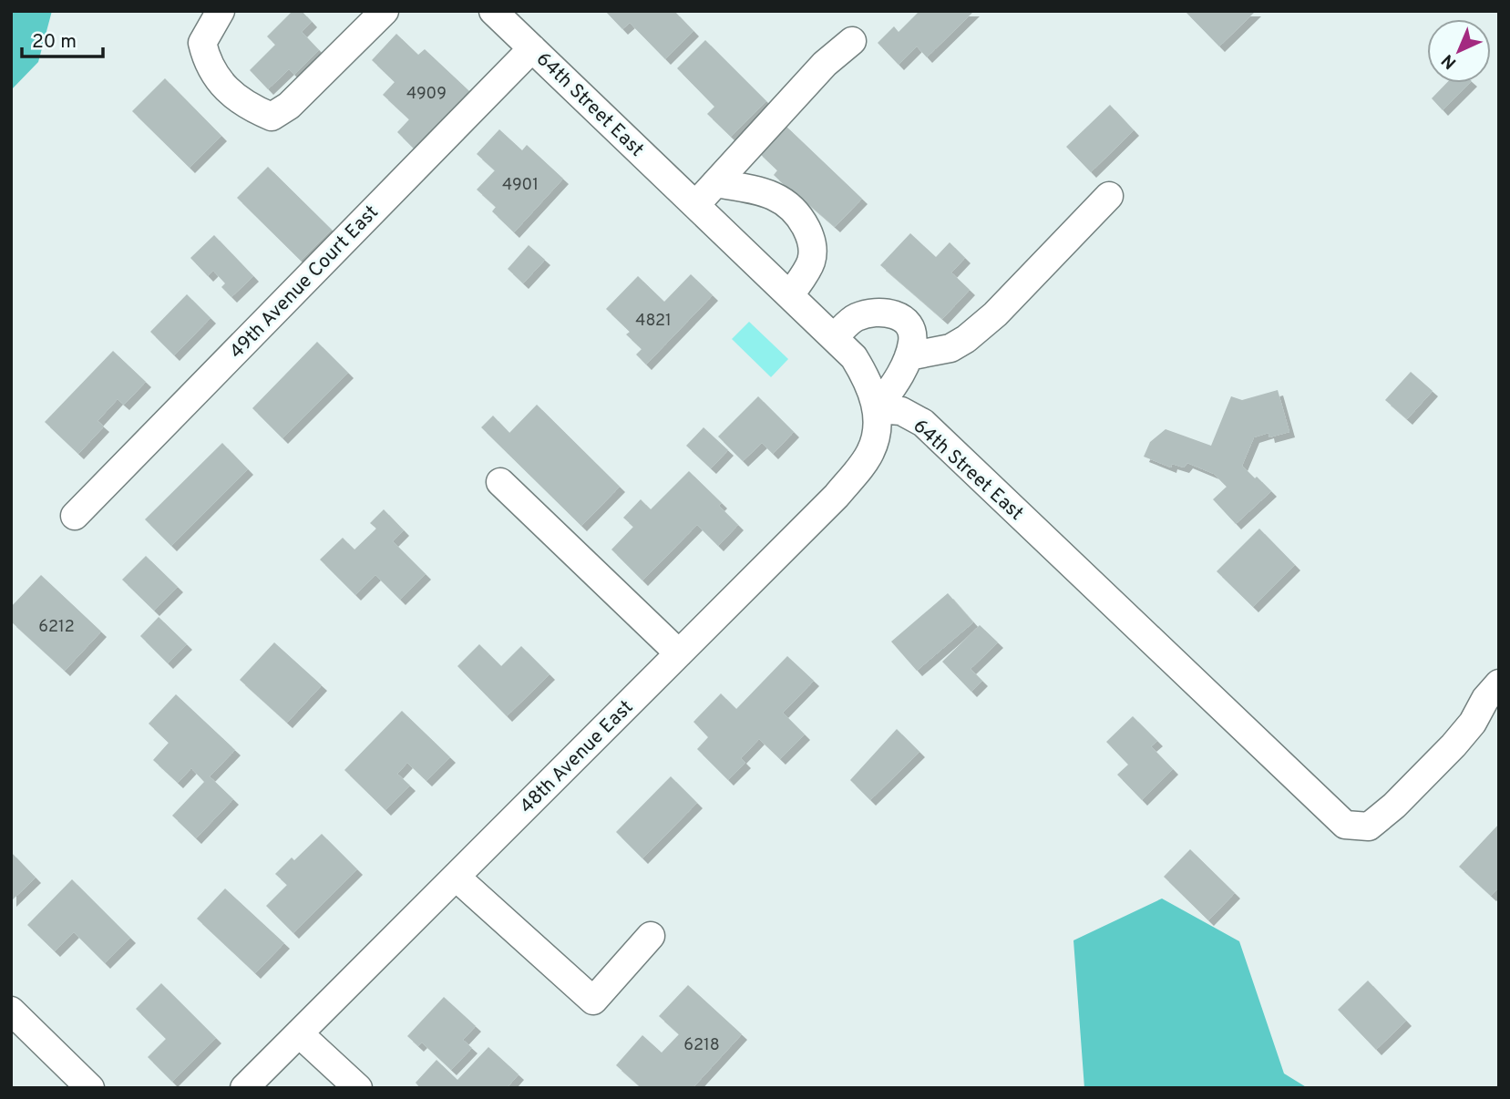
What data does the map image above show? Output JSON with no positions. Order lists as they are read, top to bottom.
{
  "streets": {
    "street": ["64th Street East", "49th Avenue Court East", "48th Avenue East"]
  },
  "crossings": [
    ["64th Street East", "49th Avenue Court East"],
    ["64th Street East", "48th Avenue East"]
  ],
  "house_numbers": [
    "4909",
    "4901",
    "4821",
    "6212",
    "6218"
  ],
  "scale_bar": "20 m",
  "north": "bottom left"
}
